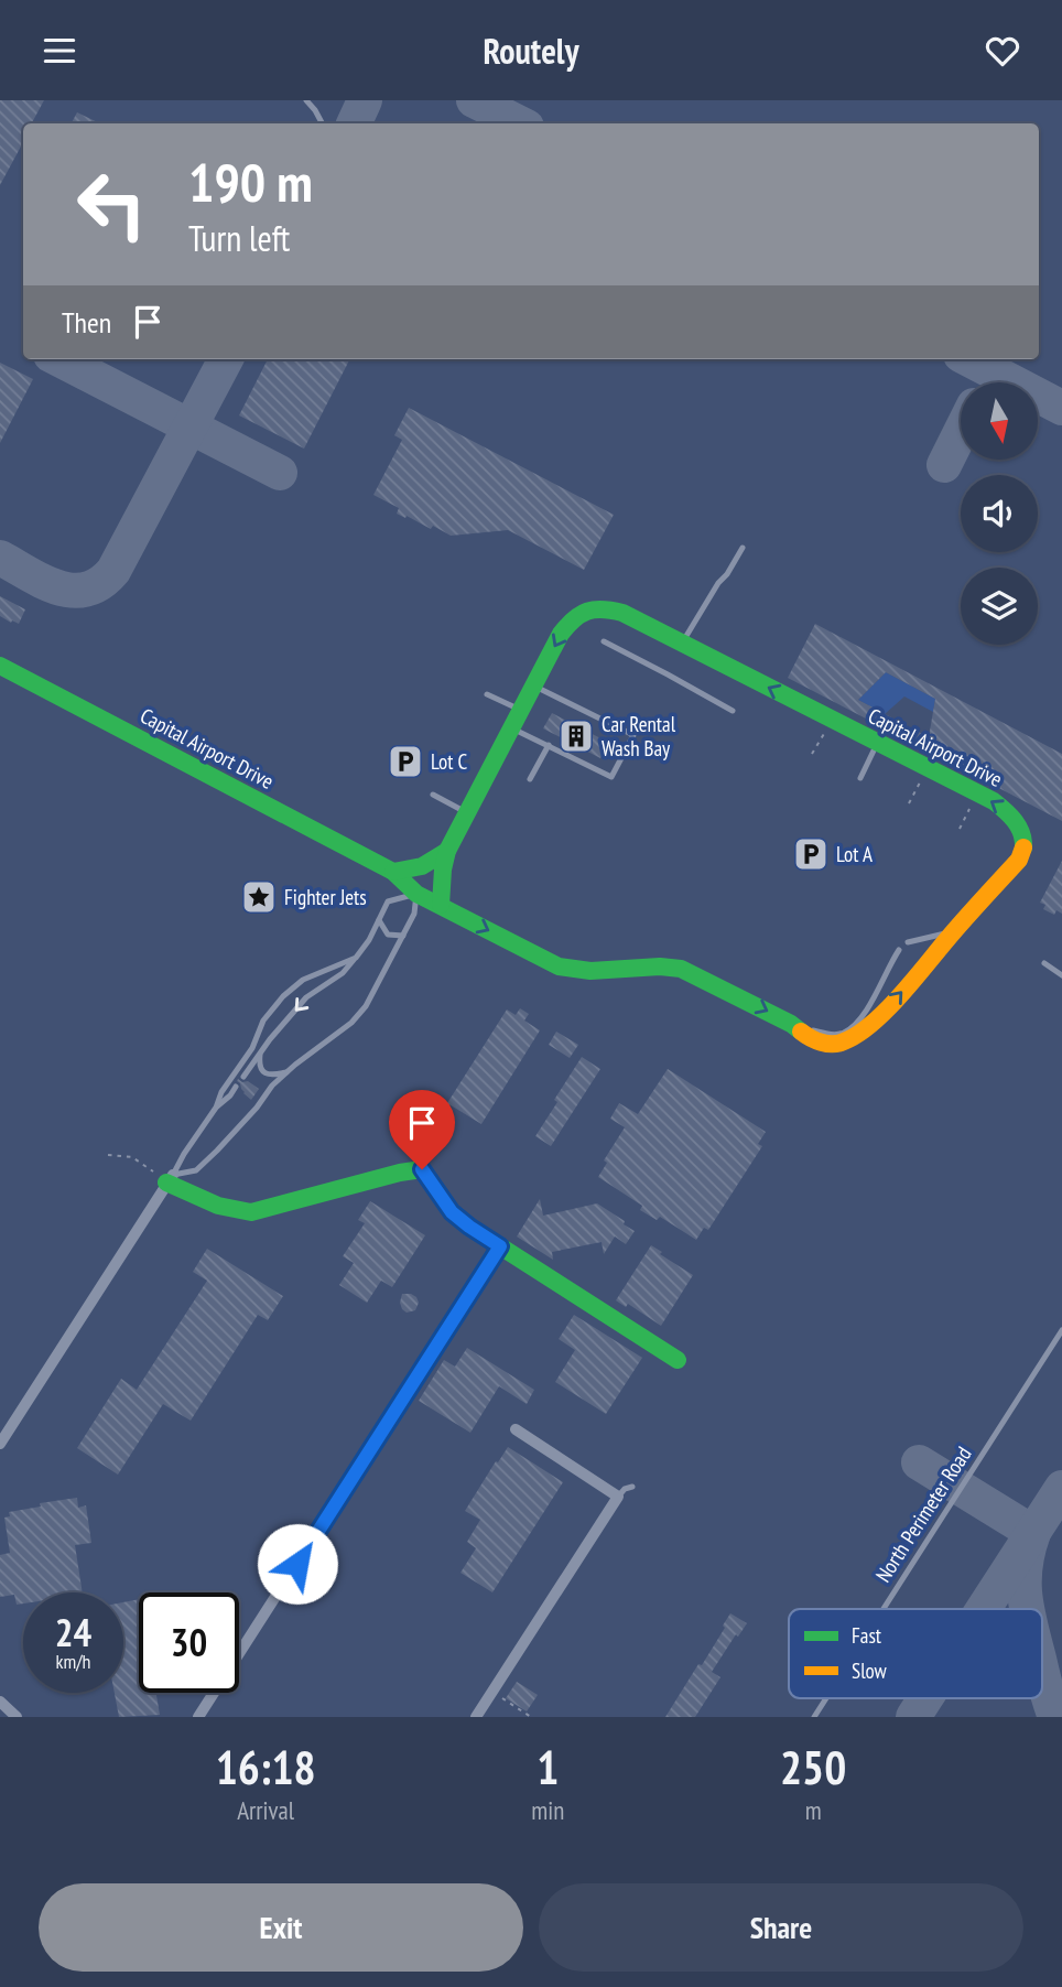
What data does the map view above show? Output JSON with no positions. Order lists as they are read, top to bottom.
{
  "streets": {
    "street": ["Capital Airport Drive"],
    "lane": ["North Perimeter Road"]
  },
  "places": {
    "building": ["Car Rental Wash Bay"],
    "parking": ["Lot C", "Lot A"],
    "place": ["Fighter Jets"]
  },
  "legend": ["Fast", "Slow"],
  "north": "bottom",
  "page": {
    "header": "Routely",
    "turn": ["190 m", "Turn left"],
    "then": "Then",
    "speed": "24 km/h",
    "limit": "30",
    "eta": [
      "16:18",
      "Arrival",
      "1",
      "min",
      "250",
      "m"
    ],
    "buttons": ["Exit", "Share"]
  }
}
